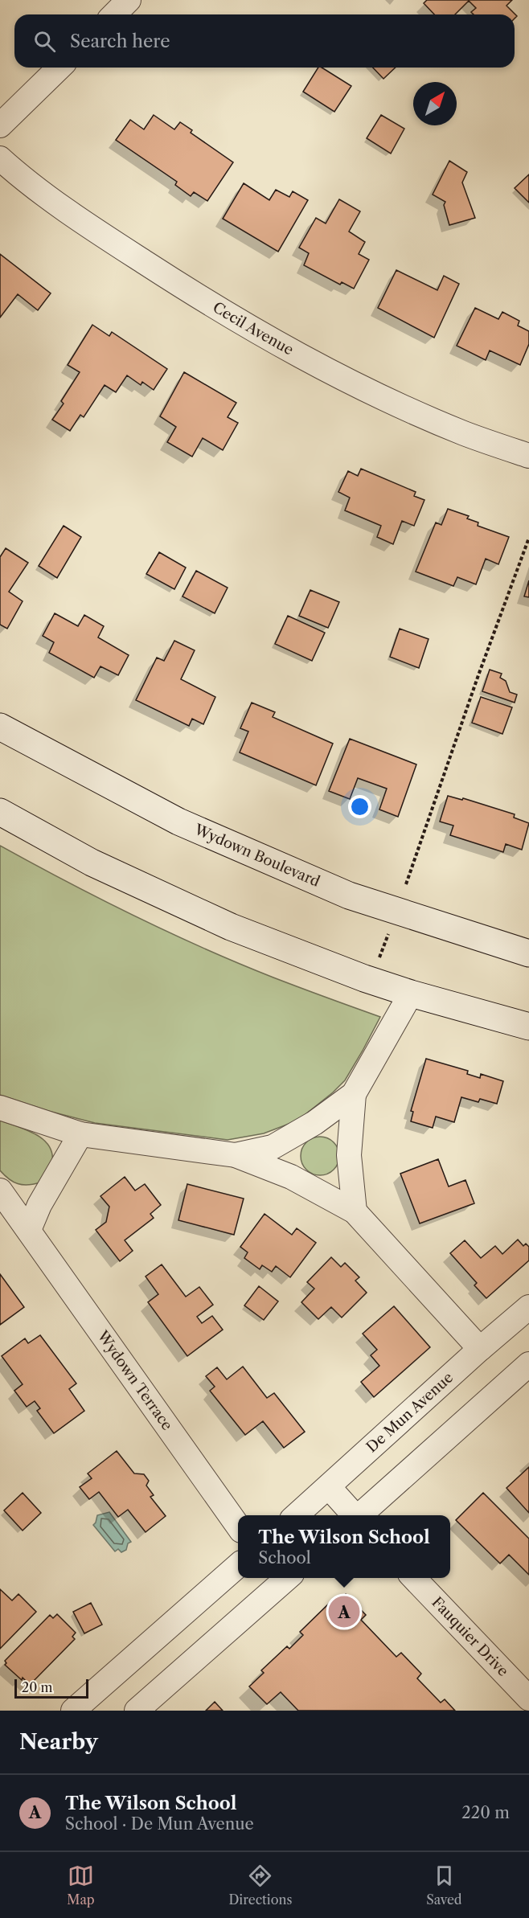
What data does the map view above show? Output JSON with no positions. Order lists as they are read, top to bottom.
{
  "streets": {
    "street": [
      "Cecil Avenue",
      "Wydown Boulevard",
      "Wydown Terrace",
      "De Mun Avenue",
      "Fauquier Drive"
    ]
  },
  "scale_bar": "20 m",
  "north": "top right",
  "page": {
    "search": "Search here",
    "popup": ["The Wilson School", "School"],
    "pins": "A",
    "scale": "20 m",
    "heading": "Nearby",
    "list": [
      {
        "mark": "A",
        "name": "The Wilson School",
        "note": "School · De Mun Avenue",
        "value": "220 m"
      }
    ],
    "nav": ["Map", "Directions", "Saved"]
  }
}
